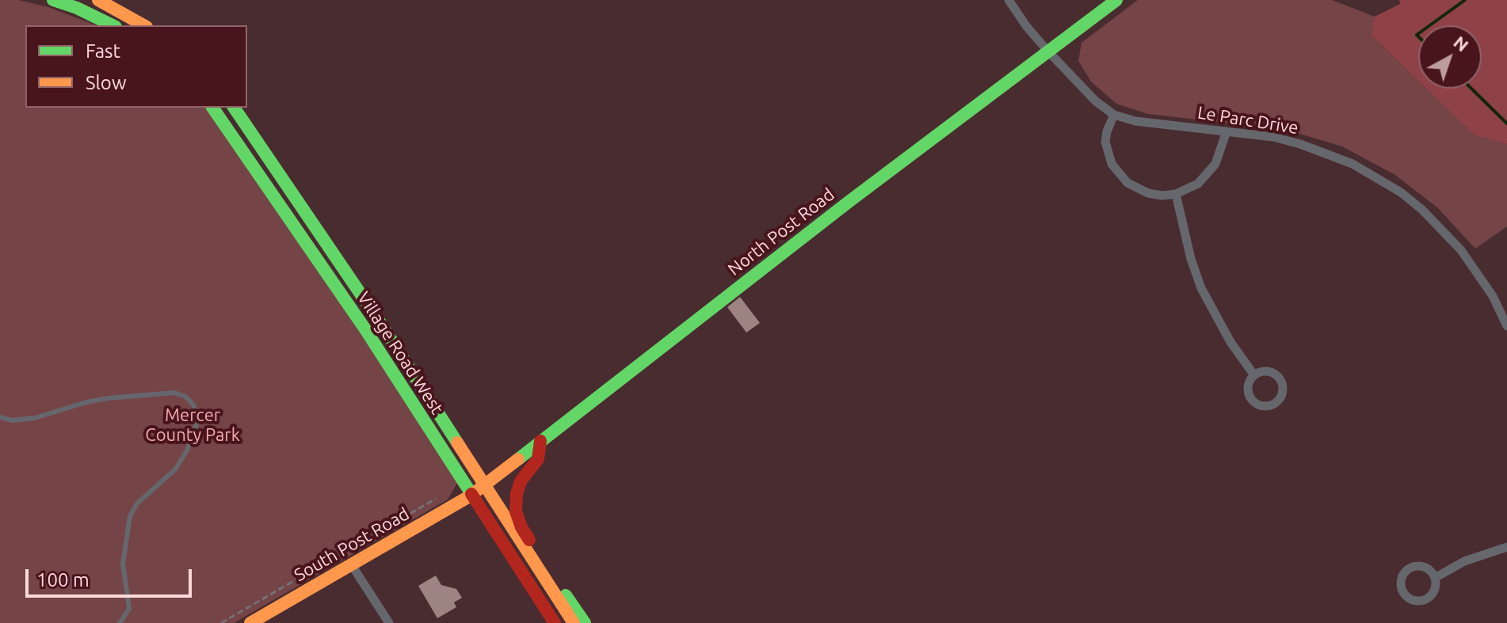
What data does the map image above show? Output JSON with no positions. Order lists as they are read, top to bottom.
{
  "streets": {
    "main road": ["North Post Road", "Village Road West", "South Post Road"],
    "street": ["Le Parc Drive"]
  },
  "crossings": [
    ["Le Parc Drive", "North Post Road"],
    ["North Post Road", "Village Road West"],
    ["North Post Road", "South Post Road"],
    ["Village Road West", "South Post Road"]
  ],
  "parks": ["Mercer County Park"],
  "legend": ["Fast", "Slow"],
  "scale_bar": "100 m",
  "north": "top right"
}
